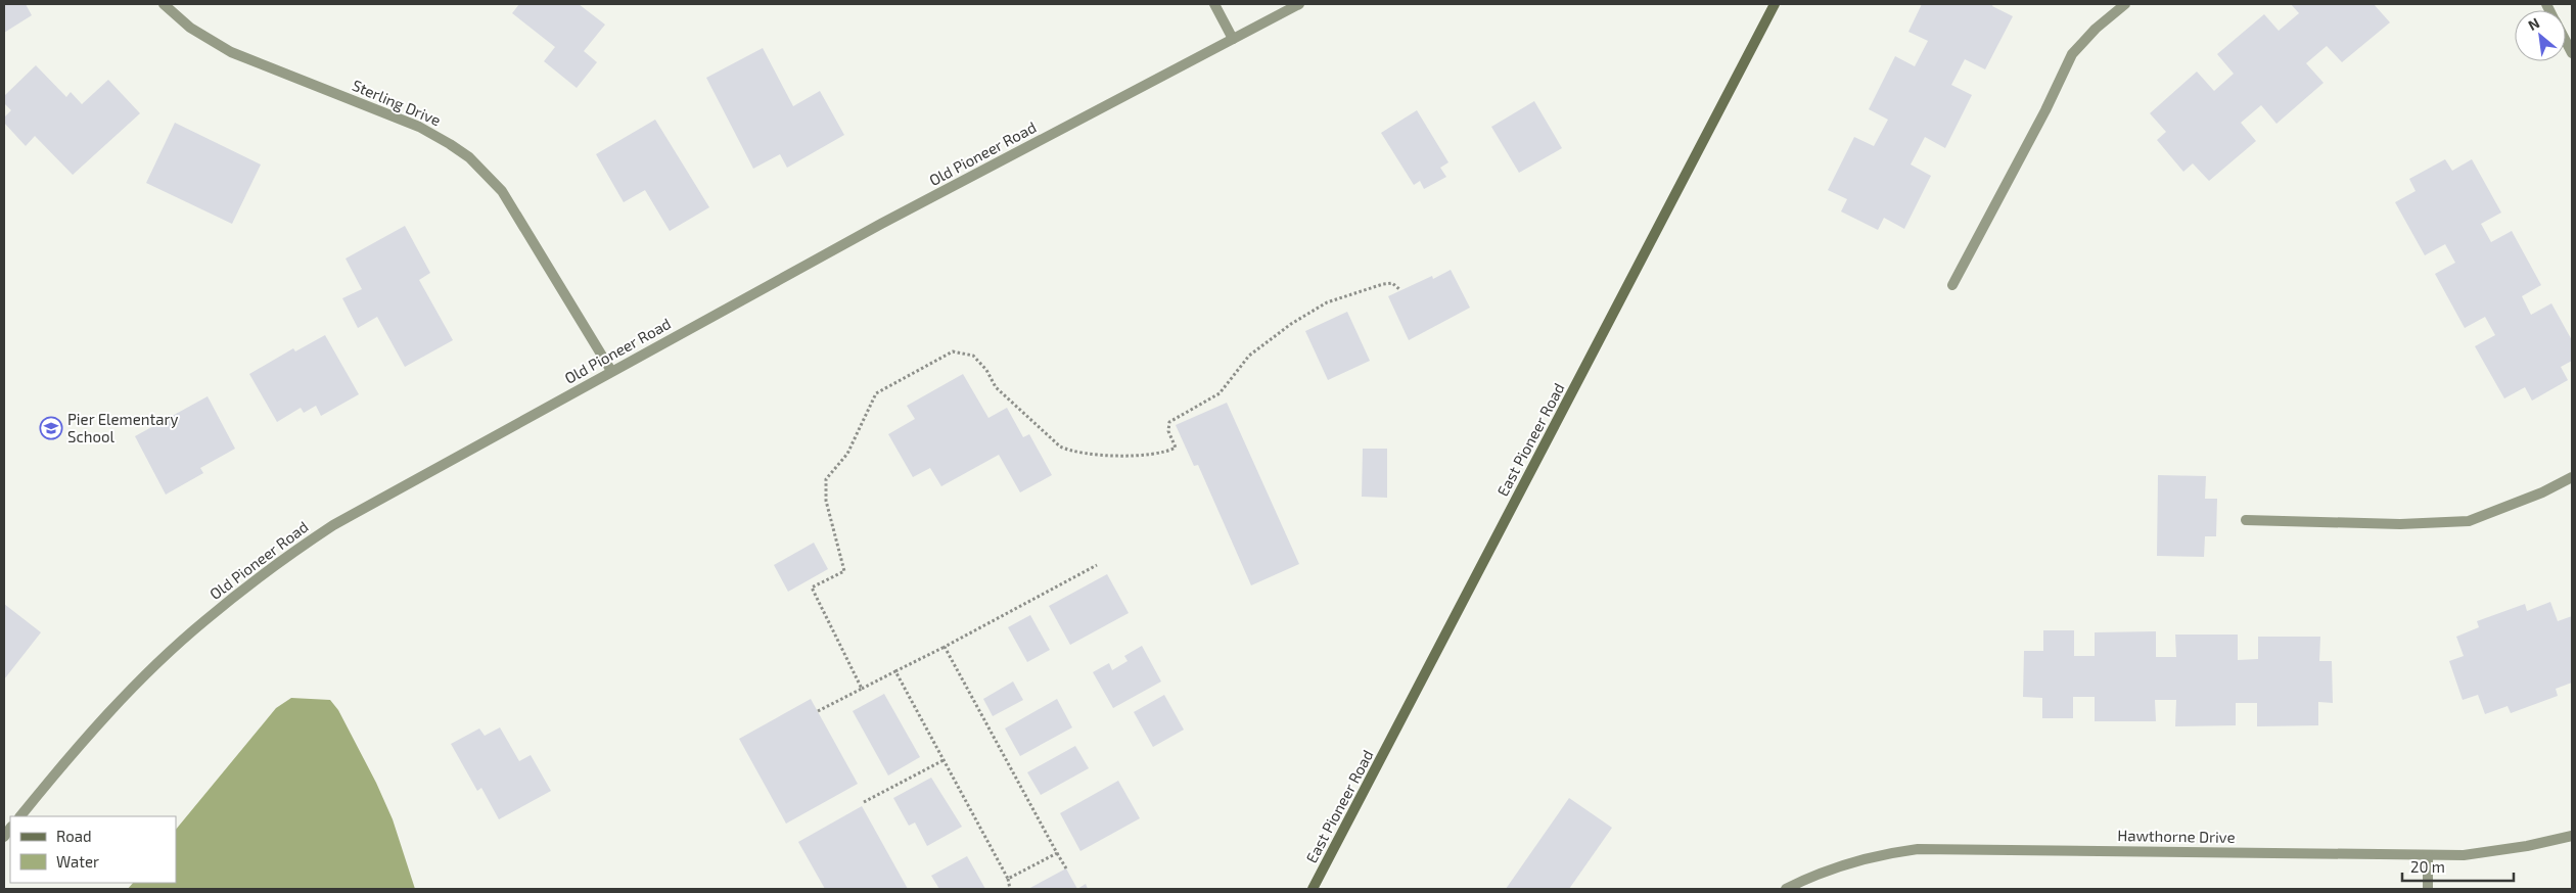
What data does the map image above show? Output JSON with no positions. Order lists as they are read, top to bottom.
{
  "streets": {
    "main road": ["East Pioneer Road"],
    "street": ["Sterling Drive", "Old Pioneer Road", "Hawthorne Drive"]
  },
  "crossings": [
    ["Sterling Drive", "Old Pioneer Road"]
  ],
  "places": {
    "school or university": ["Pier Elementary School"]
  },
  "legend": ["Road", "Water"],
  "scale_bar": "20 m",
  "north": "top left"
}
